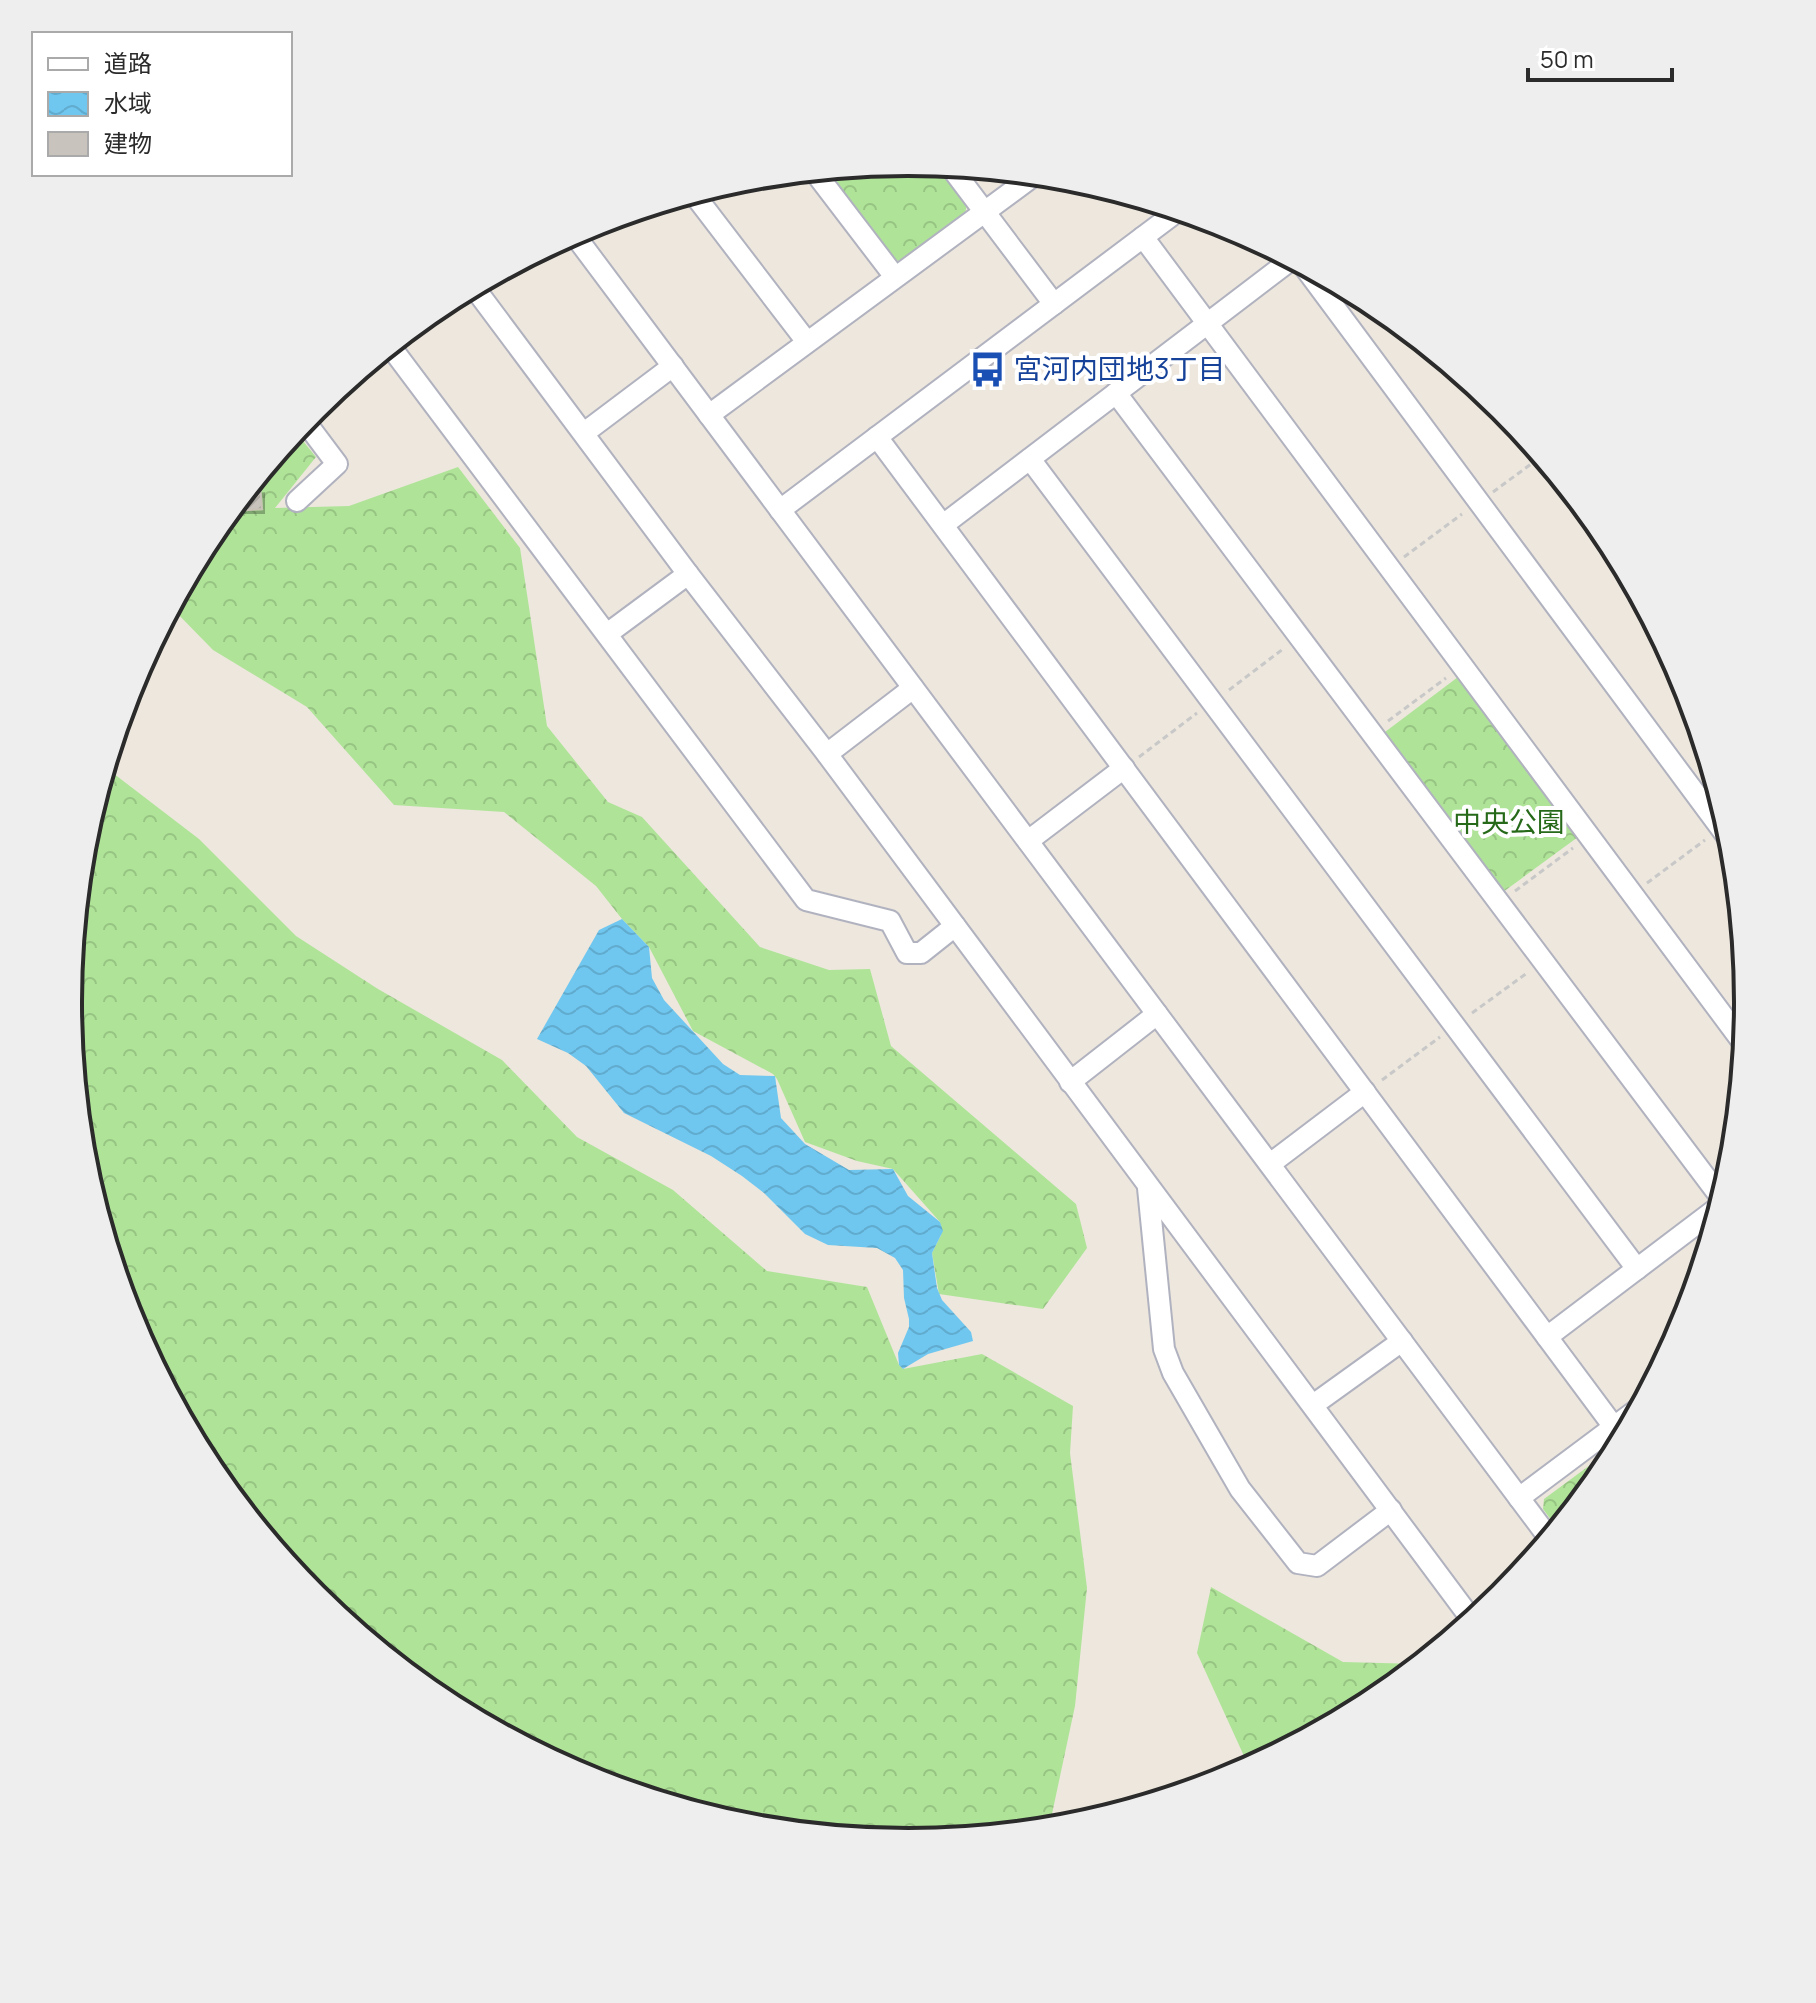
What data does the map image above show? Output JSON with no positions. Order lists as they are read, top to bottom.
{
  "parks": ["中央公園"],
  "places": {
    "bus stop": ["宮河内団地3丁目"]
  },
  "legend": ["道路", "水域", "建物"],
  "scale_bar": "50 m"
}
